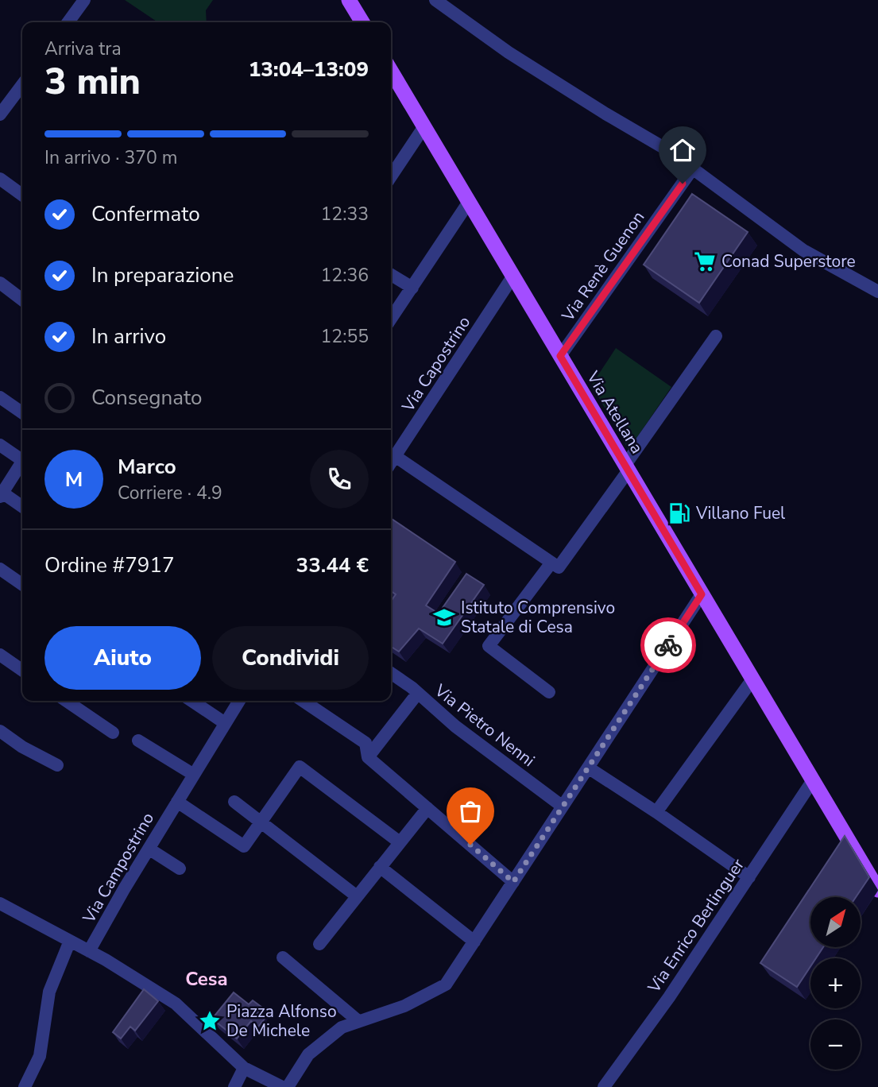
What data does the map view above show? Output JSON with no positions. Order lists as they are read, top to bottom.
{
  "streets": {
    "main road": ["Via Atellana"],
    "street": [
      "Via Renè Guenon",
      "Via Capostrino",
      "Via Pietro Nenni",
      "Via Campostrino",
      "Via Enrico Berlinguer"
    ]
  },
  "crossings": [
    ["Via Renè Guenon", "Via Atellana"],
    ["Via Capostrino", "Via Atellana"],
    ["Via Atellana", "Via Enrico Berlinguer"]
  ],
  "districts": ["Cesa"],
  "places": {
    "supermarket": ["Conad Superstore"],
    "fuel station": ["Villano Fuel"],
    "school or university": ["Istituto Comprensivo Statale di Cesa"],
    "place": ["Piazza Alfonso De Michele"]
  },
  "north": "top right",
  "page": {
    "heading": ["3 min", "Arriva tra", "13:04–13:09"],
    "panel": [
      "Marco",
      "Corriere · 4.9",
      "Ordine #7917",
      "33.44 €"
    ],
    "bar": "In arrivo · 370 m",
    "list": [
      ["Confermato", "12:33"],
      ["In preparazione", "12:36"],
      ["In arrivo", "12:55"],
      "Consegnato"
    ],
    "round": "M",
    "buttons": ["Aiuto", "Condividi"],
    "map_buttons": ["+", "−"]
  }
}
